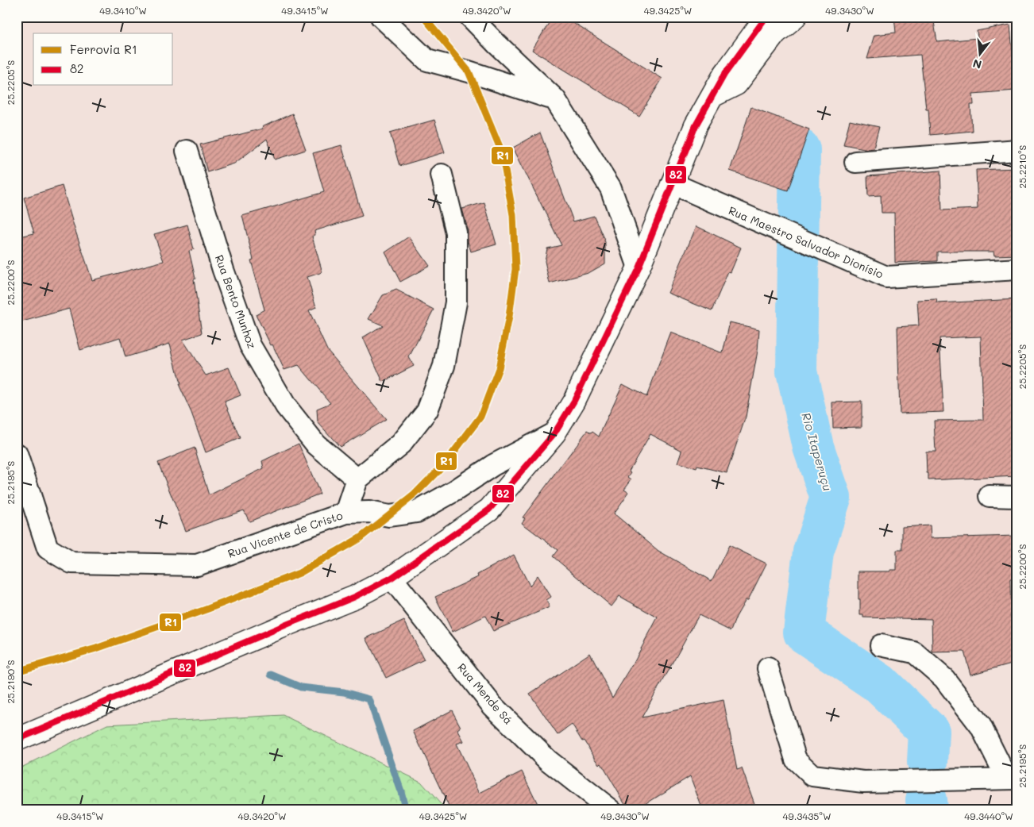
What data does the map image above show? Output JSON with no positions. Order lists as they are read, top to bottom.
{
  "streets": {
    "street": [
      "Rua Maestro Salvador Dionísio",
      "Rua Bento Munhoz",
      "Rua Vicente de Cristo",
      "Rua Mende Sá"
    ]
  },
  "water": ["Rio Itaperuçu"],
  "lines": ["rail line R1", "transit line 82"],
  "legend": ["Ferrovia R1", "82"],
  "north": "bottom",
  "coordinates": [
    "49.3410°W",
    "49.3415°W",
    "49.3420°W",
    "49.3425°W",
    "49.3430°W",
    "25.2205°S",
    "25.2210°S",
    "25.2200°S",
    "25.2195°S",
    "25.2190°S",
    "49.3435°W",
    "49.3440°W"
  ]
}
